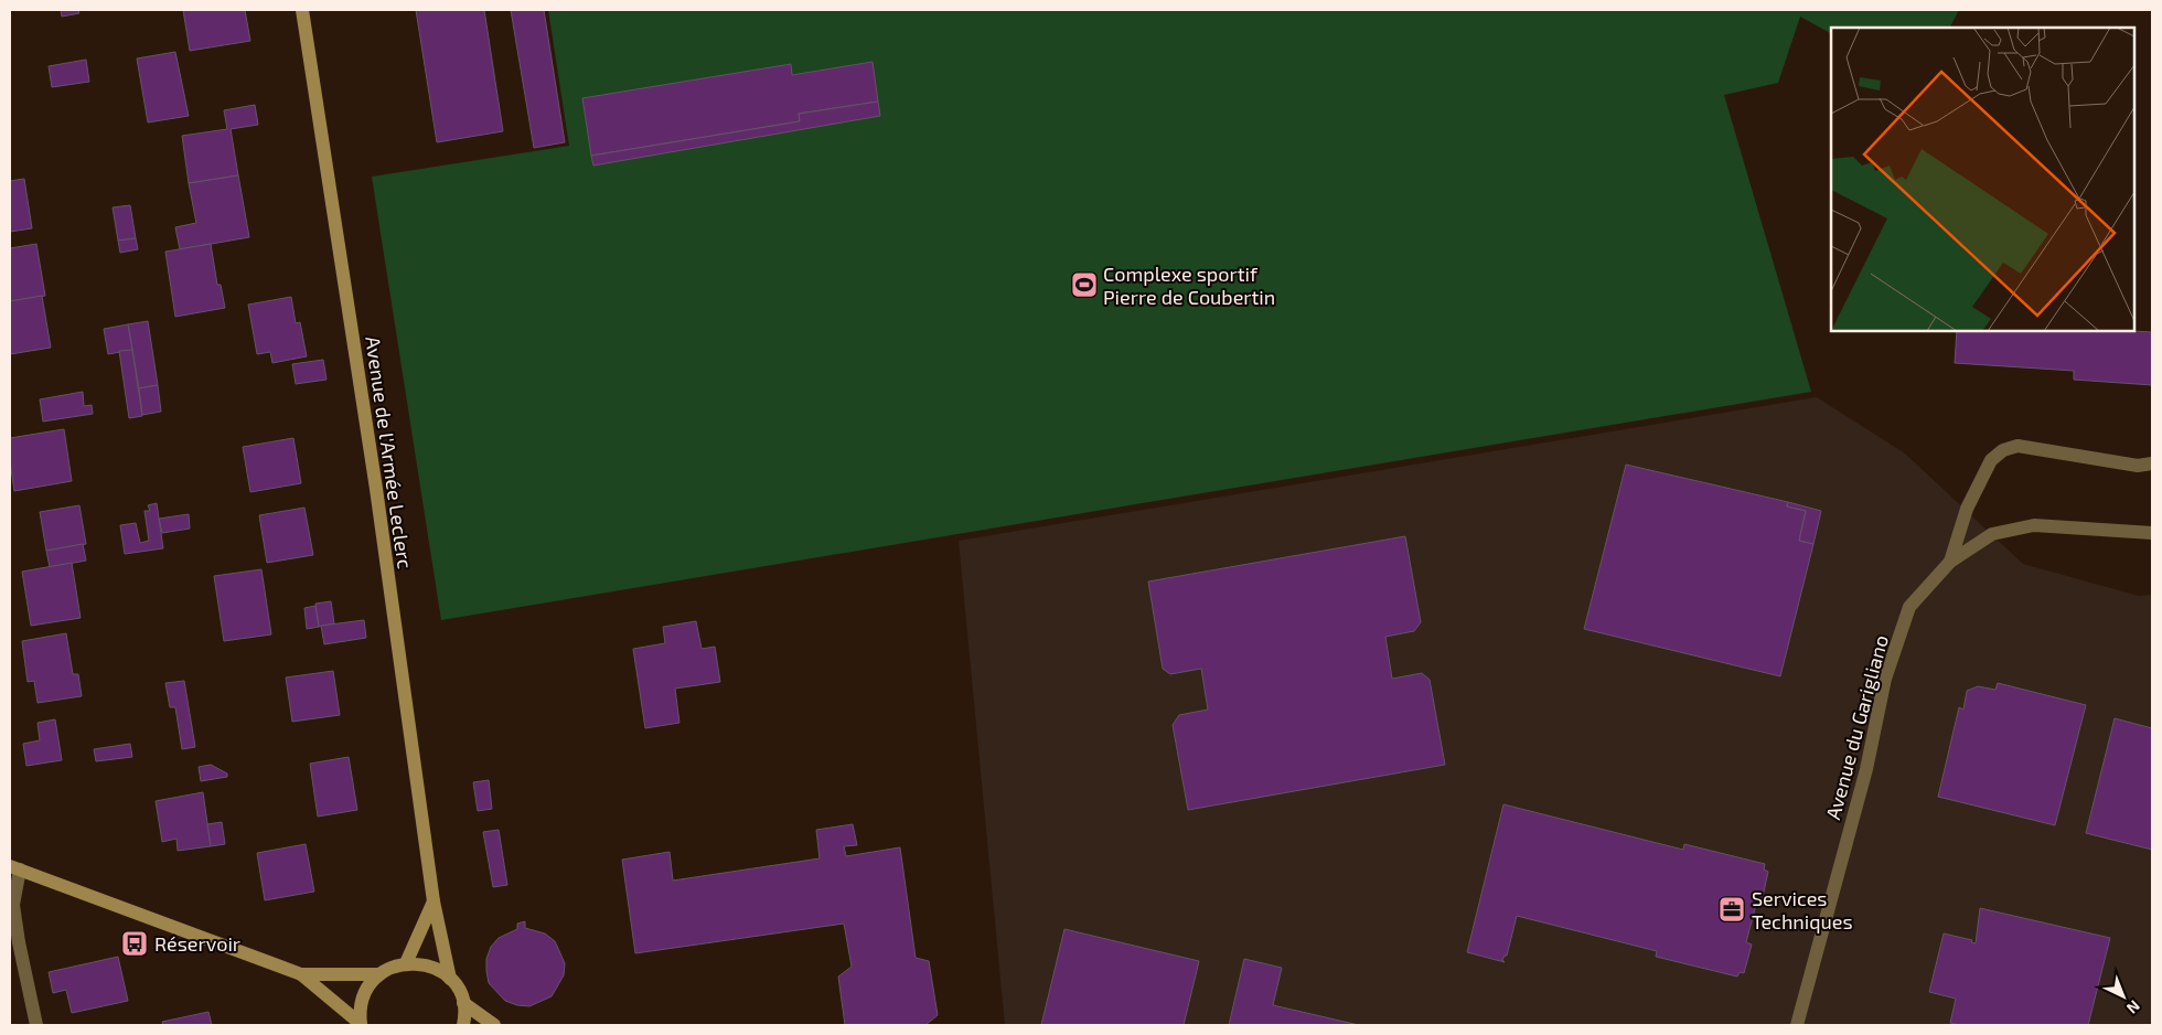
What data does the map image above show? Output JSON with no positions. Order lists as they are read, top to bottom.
{
  "streets": {
    "street": ["Avenue de l'Armée Leclerc", "Avenue du Garigliano"]
  },
  "places": {
    "sports": ["Complexe sportif Pierre de Coubertin"],
    "office": ["Services Techniques"],
    "bus stop": ["Réservoir"]
  },
  "north": "bottom right"
}
